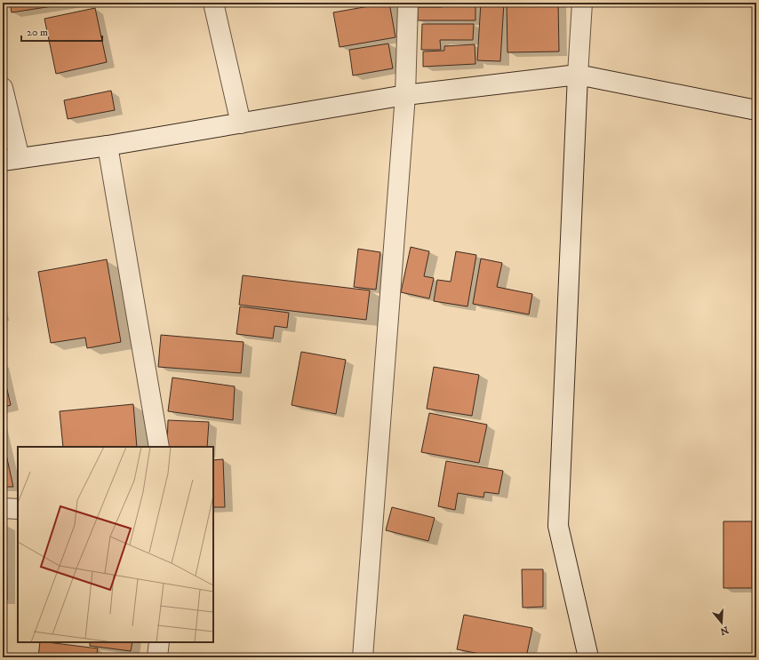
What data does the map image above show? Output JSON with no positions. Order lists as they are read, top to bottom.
{
  "scale_bar": "20 m",
  "north": "bottom"
}
